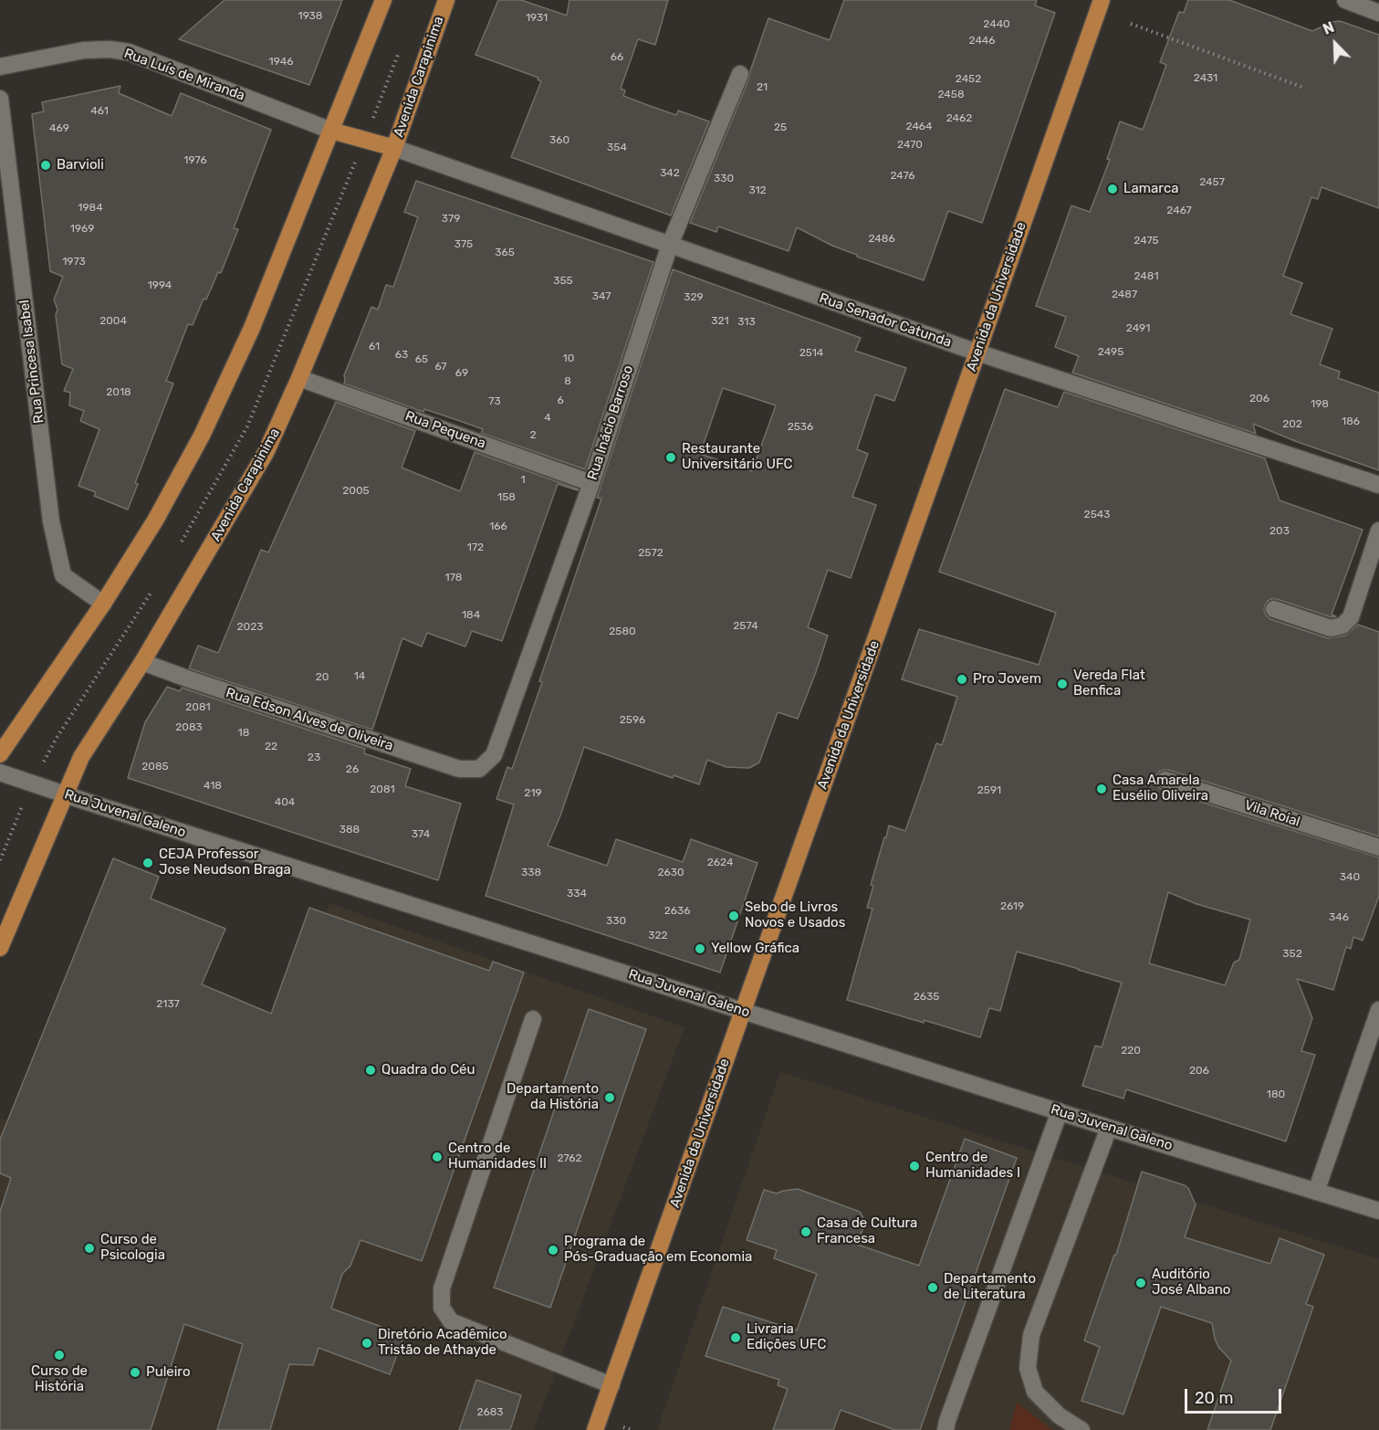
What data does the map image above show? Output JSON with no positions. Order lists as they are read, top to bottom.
{
  "streets": {
    "main road": ["Avenida Carapinima", "Avenida da Universidade"],
    "street": [
      "Rua Luís de Miranda",
      "Rua Senador Catunda",
      "Rua Princesa Isabel",
      "Rua Inácio Barroso",
      "Rua Pequena",
      "Rua Edson Alves de Oliveira",
      "Rua Juvenal Galeno",
      "Vila Roial"
    ]
  },
  "crossings": [
    ["Avenida Carapinima", "Rua Senador Catunda"],
    ["Avenida Carapinima", "Rua Pequena"],
    ["Avenida Carapinima", "Rua Edson Alves de Oliveira"],
    ["Avenida Carapinima", "Rua Juvenal Galeno"],
    ["Avenida da Universidade", "Rua Senador Catunda"],
    ["Avenida da Universidade", "Rua Juvenal Galeno"],
    ["Rua Senador Catunda", "Rua Inácio Barroso"],
    ["Rua Inácio Barroso", "Rua Pequena"],
    ["Rua Inácio Barroso", "Rua Edson Alves de Oliveira"]
  ],
  "places": [
    "Barvioli",
    "Lamarca",
    "Restaurante Universitário UFC",
    "Pro Jovem",
    "Vereda Flat Benfica",
    "Casa Amarela Eusélio Oliveira",
    "CEJA Professor Jose Neudson Braga",
    "Sebo de Livros Novos e Usados",
    "Yellow Gráfica",
    "Quadra do Céu",
    "Departamento da História",
    "Centro de Humanidades II",
    "Centro de Humanidades I",
    "Casa de Cultura Francesa",
    "Curso de Psicologia",
    "Programa de Pós-Graduação em Economia",
    "Auditório José Albano",
    "Departamento de Literatura",
    "Livraria Edições UFC",
    "Diretório Acadêmico Tristão de Athayde",
    "Curso de História",
    "Puleiro"
  ],
  "house_numbers": [
    "1938",
    "1931",
    "2440",
    "2446",
    "66",
    "1946",
    "2431",
    "2452",
    "21",
    "2458",
    "461",
    "2462",
    "2464",
    "25",
    "469",
    "360",
    "2470",
    "354",
    "1976",
    "342",
    "2476",
    "330",
    "2457",
    "312",
    "1984",
    "2467",
    "379",
    "1969",
    "2486",
    "2475",
    "375",
    "365",
    "1973",
    "2481",
    "355",
    "1994",
    "2487",
    "347",
    "329",
    "2004",
    "321",
    "313",
    "2491",
    "61",
    "2495",
    "2514",
    "63",
    "10",
    "65",
    "67",
    "69",
    "8",
    "2018",
    "206",
    "6",
    "73",
    "198",
    "4",
    "186",
    "202",
    "2536",
    "2",
    "1",
    "2005",
    "158",
    "2543",
    "166",
    "203",
    "172",
    "2572",
    "178",
    "184",
    "2574",
    "2023",
    "2580",
    "14",
    "20",
    "2081",
    "2596",
    "2083",
    "18",
    "22",
    "23",
    "2085",
    "26",
    "418",
    "2081",
    "2591",
    "219",
    "404",
    "388",
    "374",
    "2624",
    "338",
    "2630",
    "340",
    "334",
    "2619",
    "2636",
    "346",
    "330",
    "322",
    "352",
    "2635",
    "2137",
    "220",
    "206",
    "180",
    "2762",
    "2683"
  ],
  "scale_bar": "20 m",
  "north": "top left"
}
